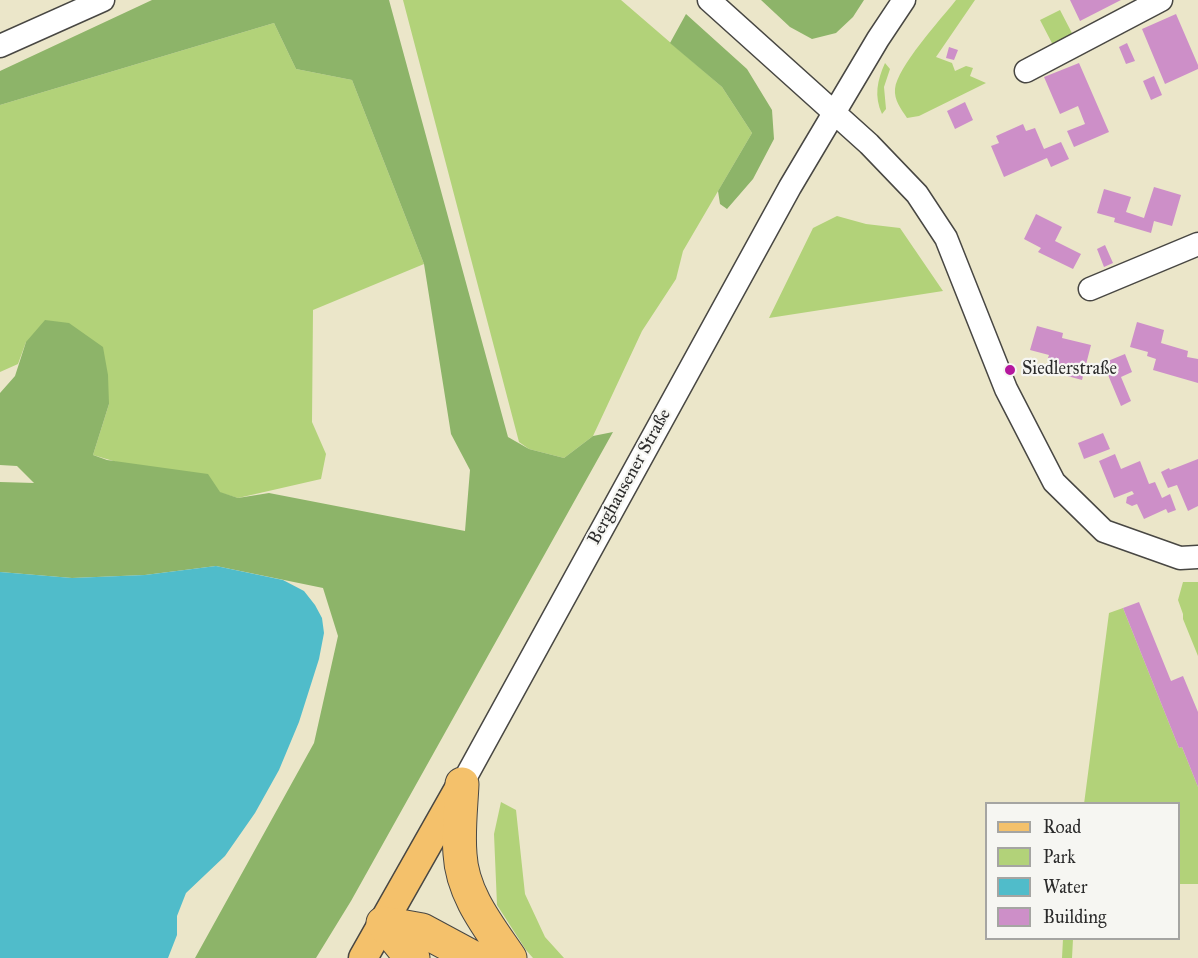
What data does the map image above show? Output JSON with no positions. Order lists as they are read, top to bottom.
{
  "streets": {
    "main road": ["Berghausener Straße"]
  },
  "places": ["Siedlerstraße"],
  "legend": [
    "Road",
    "Park",
    "Water",
    "Building"
  ]
}
